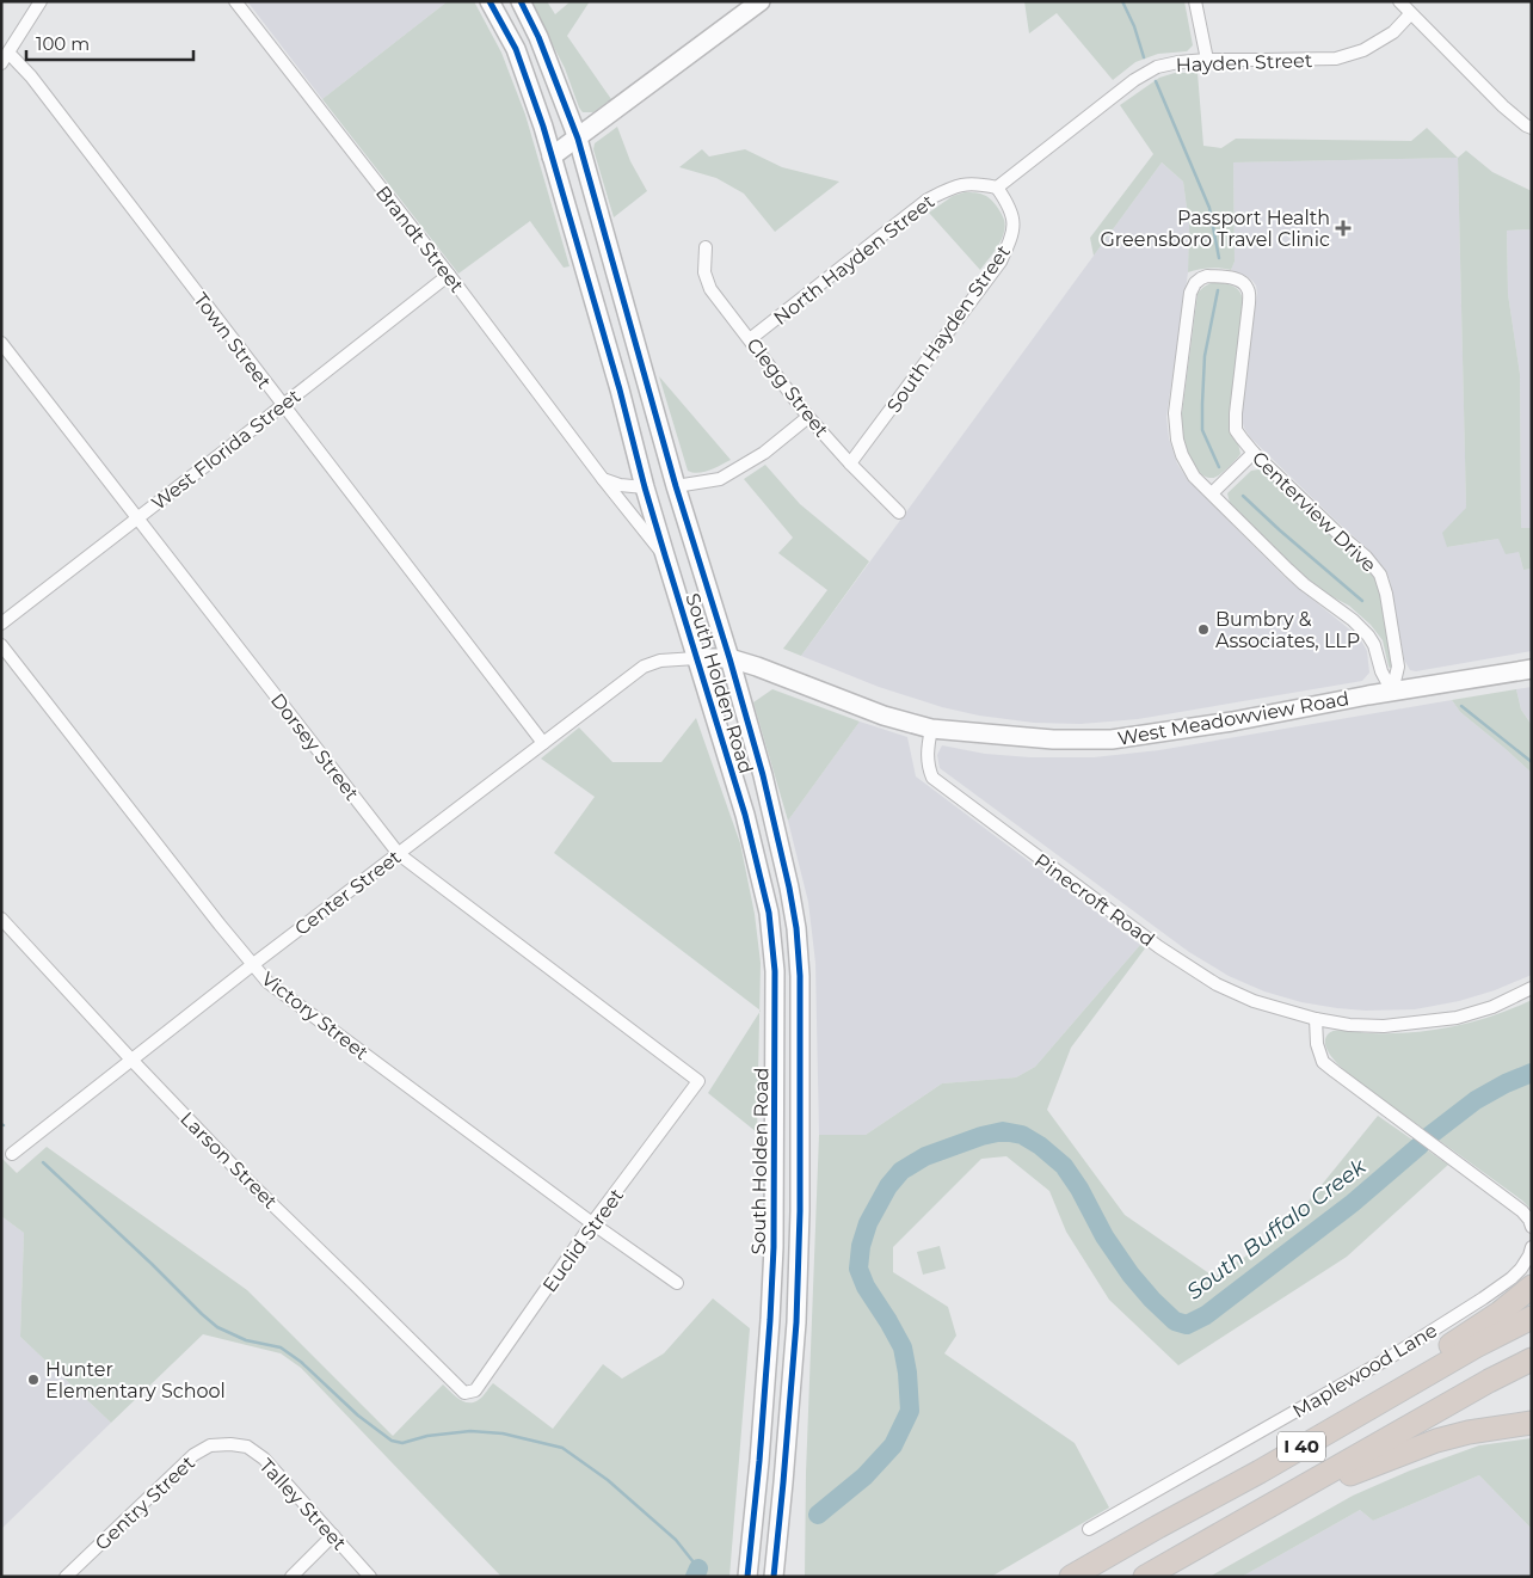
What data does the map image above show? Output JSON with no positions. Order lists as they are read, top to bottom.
{
  "streets": {
    "highway": ["I 40"],
    "main road": ["South Holden Road", "West Meadowview Road"],
    "street": [
      "Hayden Street",
      "Brandt Street",
      "North Hayden Street",
      "South Hayden Street",
      "Town Street",
      "Clegg Street",
      "West Florida Street",
      "Centerview Drive",
      "Dorsey Street",
      "Center Street",
      "Pinecroft Road",
      "Victory Street",
      "Larson Street",
      "Euclid Street",
      "Maplewood Lane",
      "Gentry Street",
      "Talley Street"
    ]
  },
  "crossings": [
    ["Hayden Street", "North Hayden Street"],
    ["Hayden Street", "South Hayden Street"],
    ["Brandt Street", "West Florida Street"],
    ["Brandt Street", "South Holden Road"],
    ["North Hayden Street", "South Hayden Street"],
    ["North Hayden Street", "Clegg Street"],
    ["South Hayden Street", "Clegg Street"],
    ["Town Street", "West Florida Street"],
    ["Town Street", "Center Street"],
    ["West Florida Street", "Dorsey Street"],
    ["Centerview Drive", "West Meadowview Road"],
    ["South Holden Road", "West Meadowview Road"],
    ["South Holden Road", "Center Street"],
    ["West Meadowview Road", "Center Street"],
    ["West Meadowview Road", "Pinecroft Road"],
    ["Dorsey Street", "Center Street"],
    ["Dorsey Street", "Euclid Street"],
    ["Center Street", "Victory Street"],
    ["Center Street", "Larson Street"],
    ["Victory Street", "Euclid Street"],
    ["Larson Street", "Euclid Street"],
    ["Gentry Street", "Talley Street"]
  ],
  "water": ["South Buffalo Creek"],
  "places": {
    "health": ["Passport Health Greensboro Travel Clinic"],
    "other": ["Bumbry & Associates, LLP", "Hunter Elementary School"]
  },
  "scale_bar": "100 m"
}
